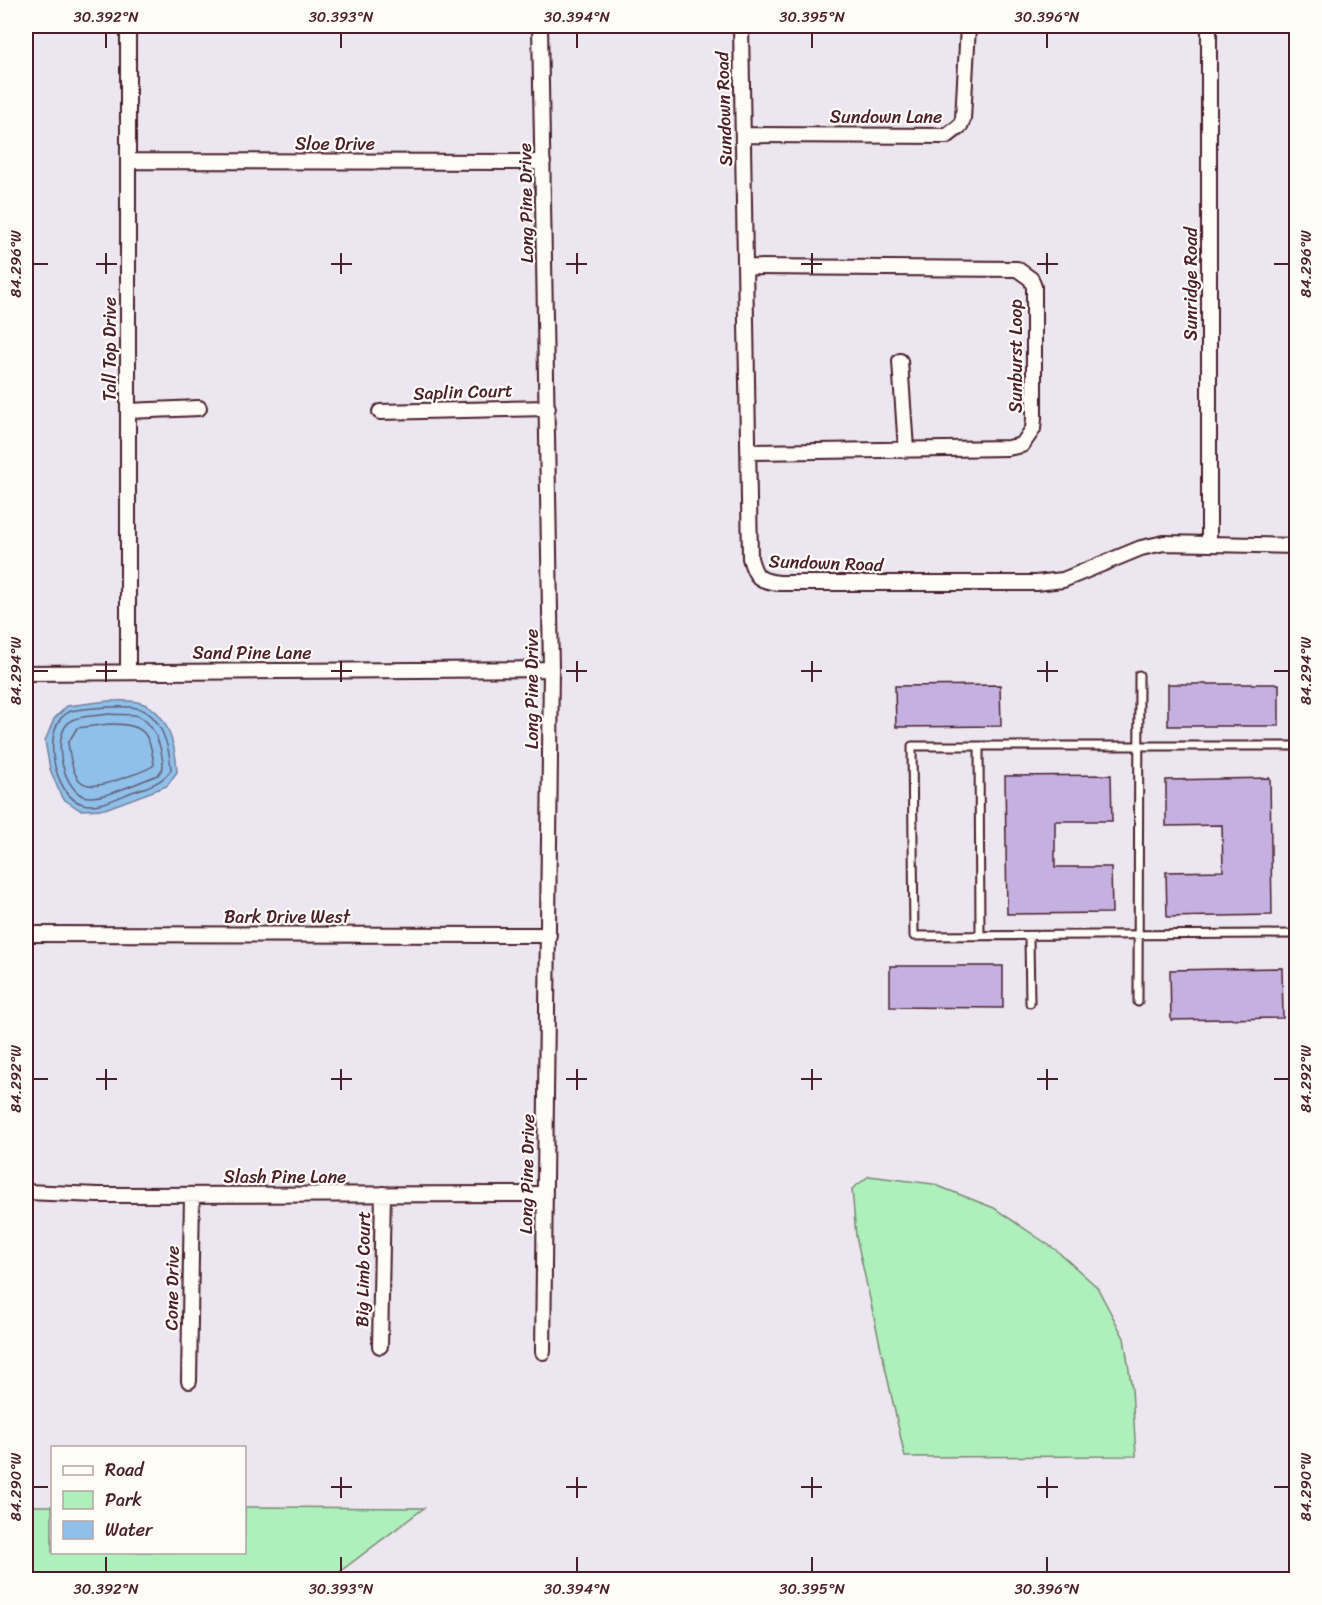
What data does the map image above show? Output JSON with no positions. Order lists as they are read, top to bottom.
{
  "streets": {
    "street": [
      "Sundown Road",
      "Sundown Lane",
      "Sloe Drive",
      "Long Pine Drive",
      "Sunridge Road",
      "Tall Top Drive",
      "Sunburst Loop",
      "Saplin Court",
      "Sand Pine Lane",
      "Bark Drive West",
      "Slash Pine Lane",
      "Big Limb Court",
      "Cone Drive"
    ]
  },
  "crossings": [
    ["Sundown Road", "Sundown Lane"],
    ["Sundown Road", "Sunridge Road"],
    ["Sundown Road", "Sunburst Loop"],
    ["Sloe Drive", "Long Pine Drive"],
    ["Sloe Drive", "Tall Top Drive"],
    ["Long Pine Drive", "Saplin Court"],
    ["Long Pine Drive", "Sand Pine Lane"],
    ["Long Pine Drive", "Bark Drive West"],
    ["Long Pine Drive", "Slash Pine Lane"],
    ["Tall Top Drive", "Sand Pine Lane"],
    ["Slash Pine Lane", "Big Limb Court"],
    ["Slash Pine Lane", "Cone Drive"]
  ],
  "legend": ["Road", "Park", "Water"],
  "coordinates": [
    "30.392°N",
    "30.393°N",
    "30.394°N",
    "30.395°N",
    "30.396°N",
    "84.296°W",
    "84.294°W",
    "84.292°W",
    "84.290°W"
  ]
}
